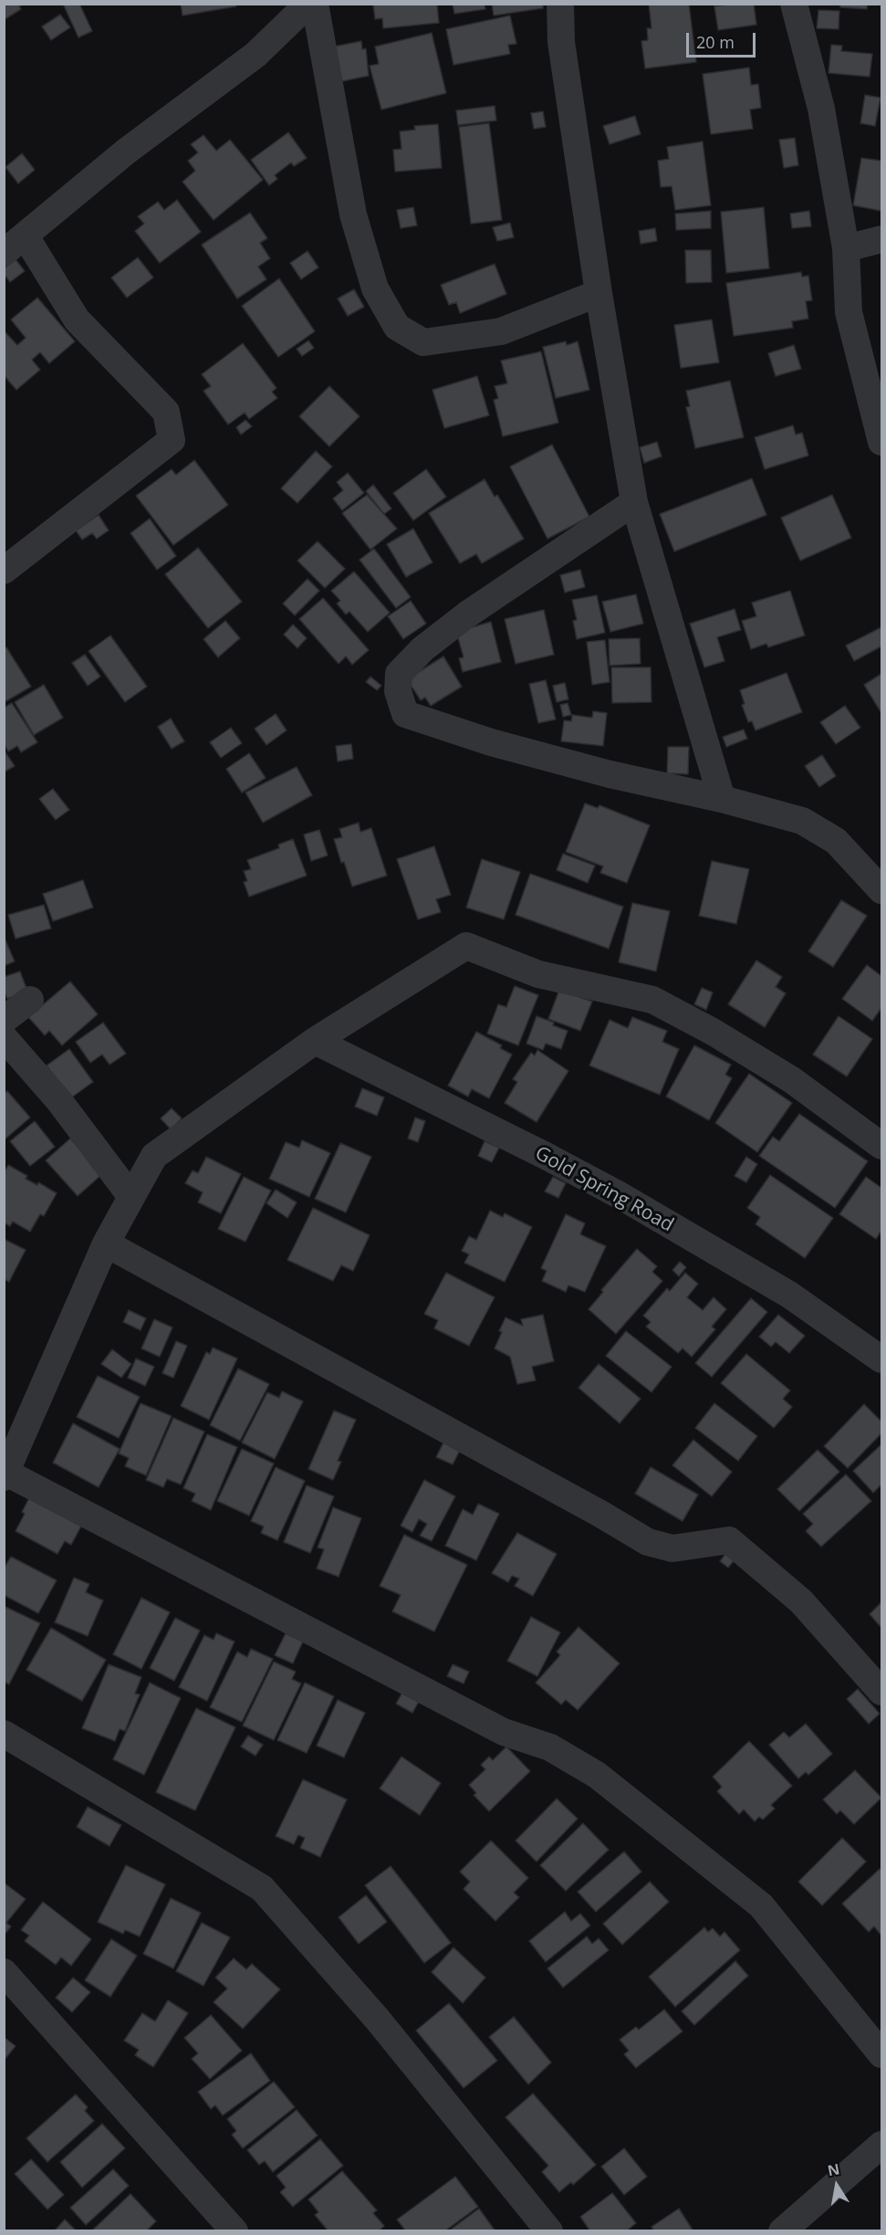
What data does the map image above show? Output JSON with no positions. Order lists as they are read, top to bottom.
{
  "streets": {
    "street": ["Gold Spring Road"]
  },
  "scale_bar": "20 m",
  "north": "top"
}
